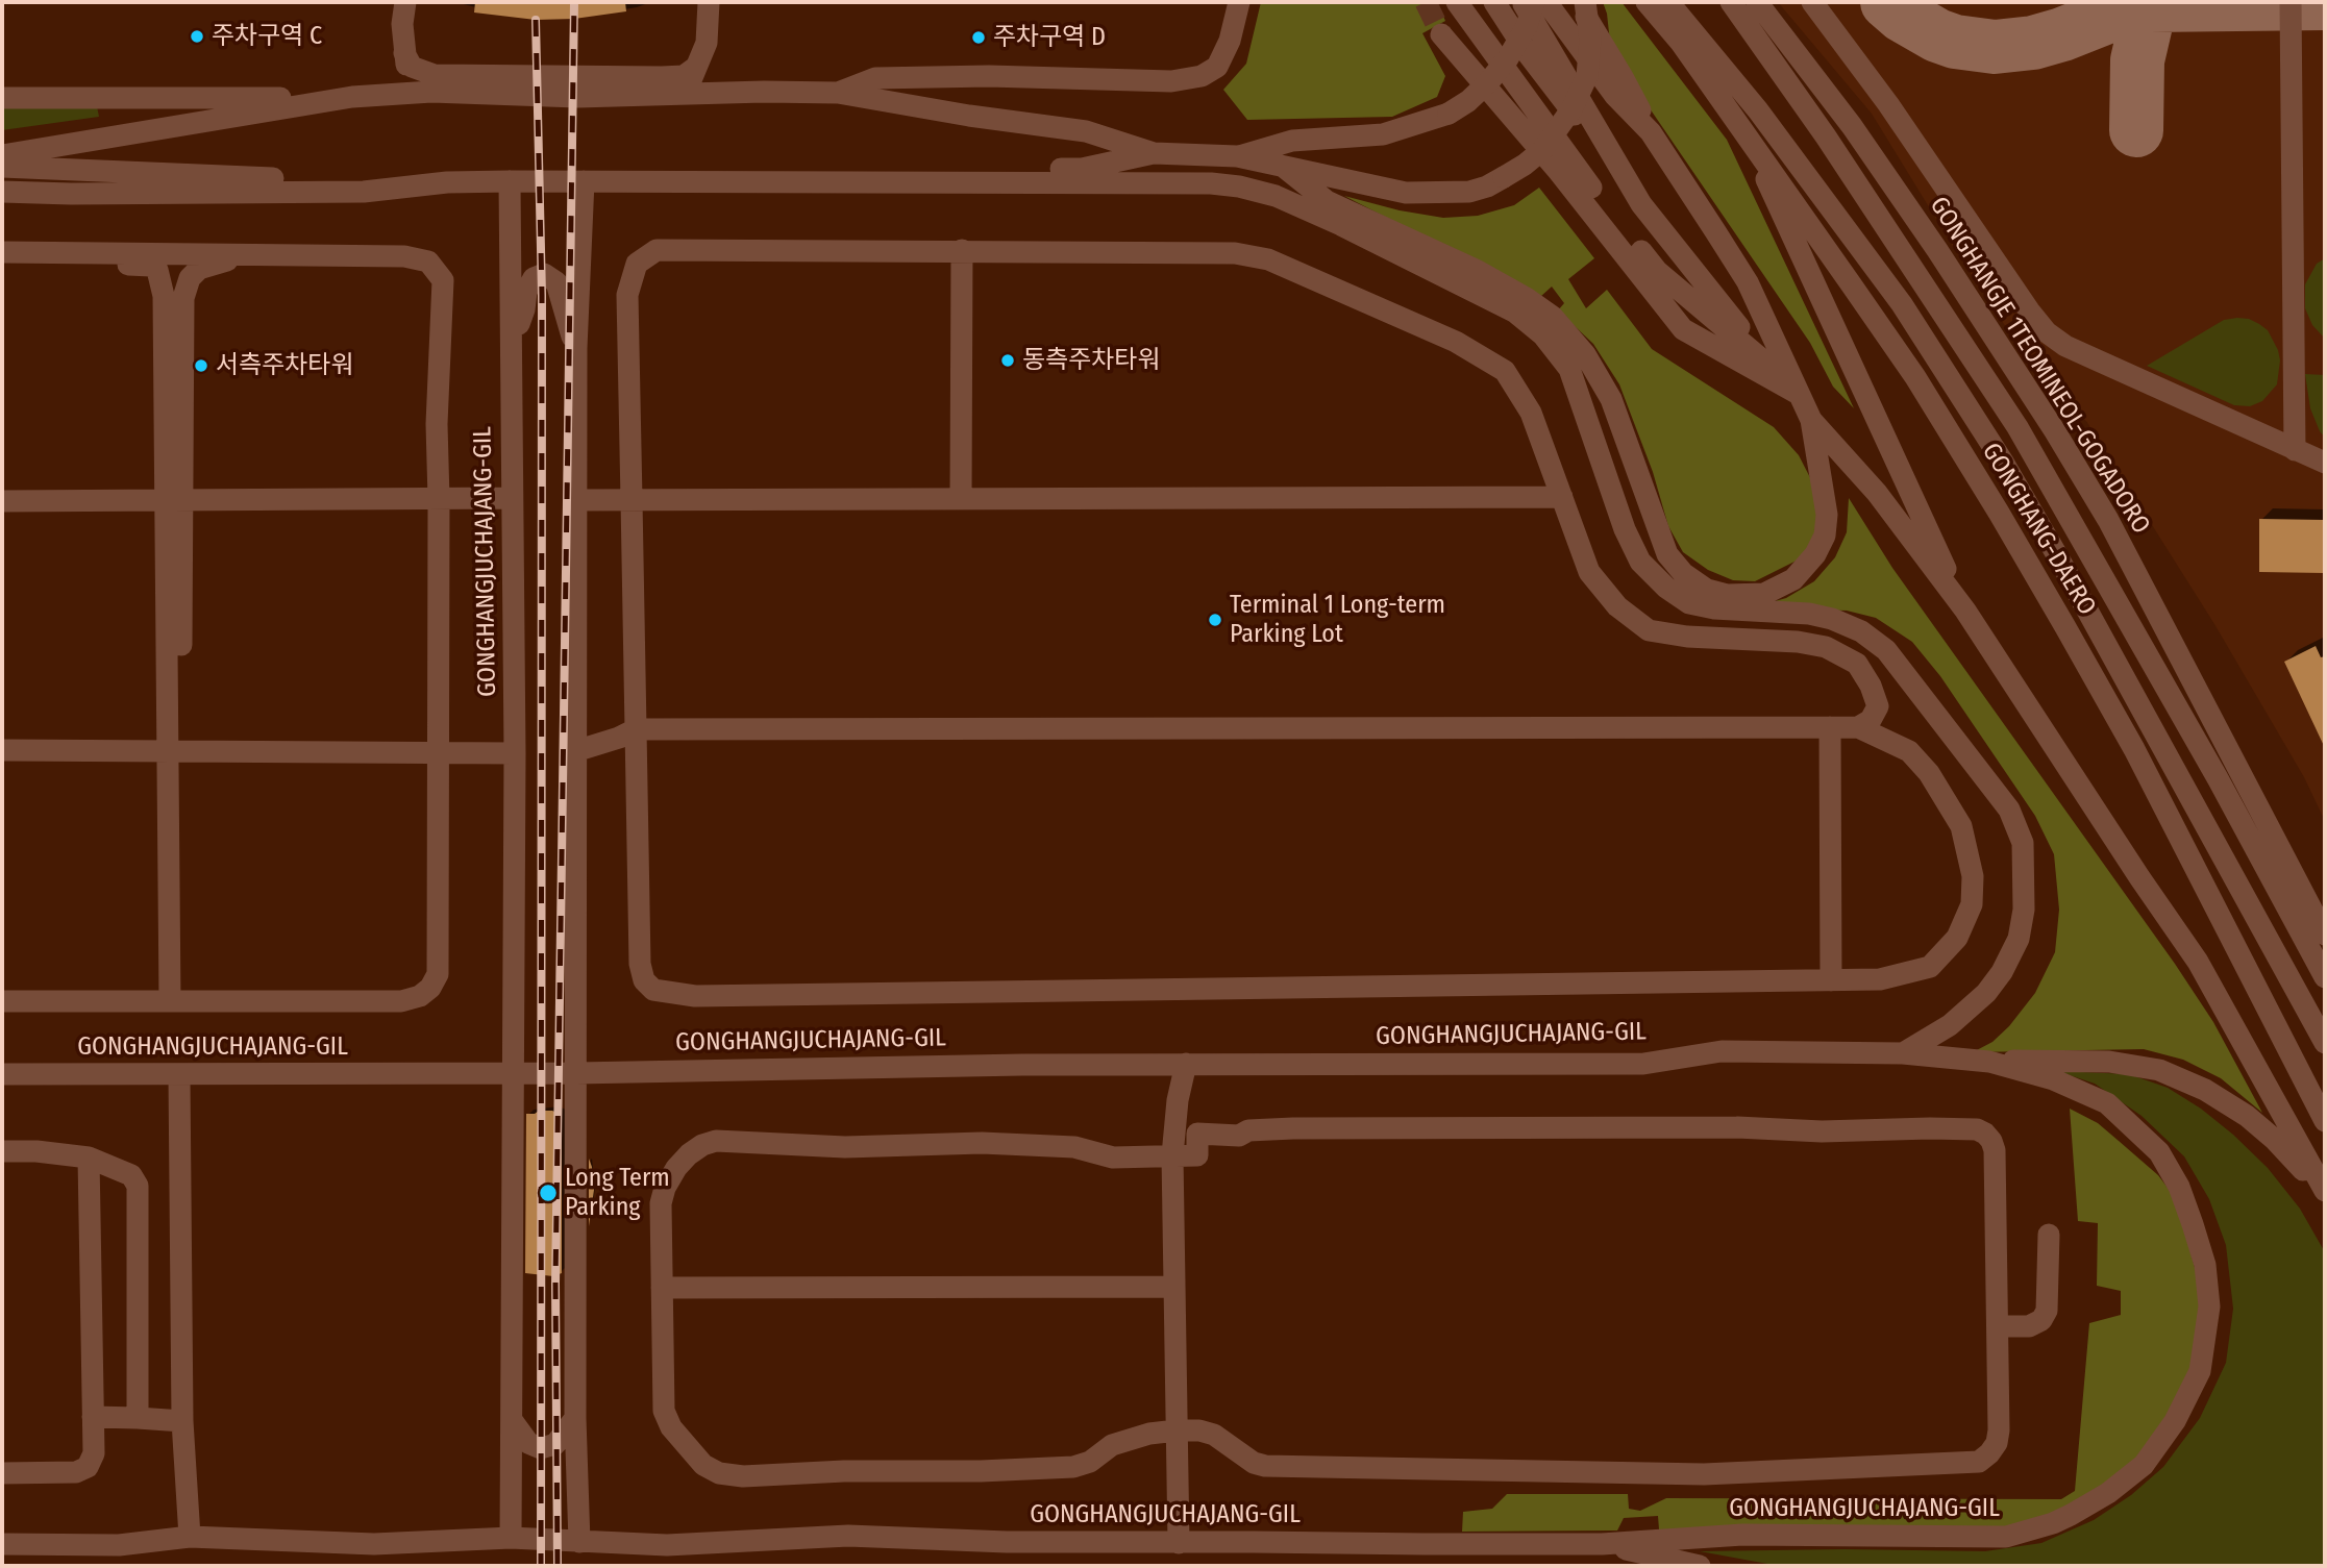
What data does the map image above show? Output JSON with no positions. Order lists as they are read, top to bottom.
{
  "streets": {
    "street": ["GONGHANGJE 1TEOMINEOL-GOGADORO", "GONGHANG-DAERO", "GONGHANGJUCHAJANG-GIL"]
  },
  "places": [
    "주차구역 C",
    "주차구역 D",
    "동측주차타워",
    "서측주차타워",
    "Terminal 1 Long-term Parking Lot",
    "Long Term Parking"
  ]
}
